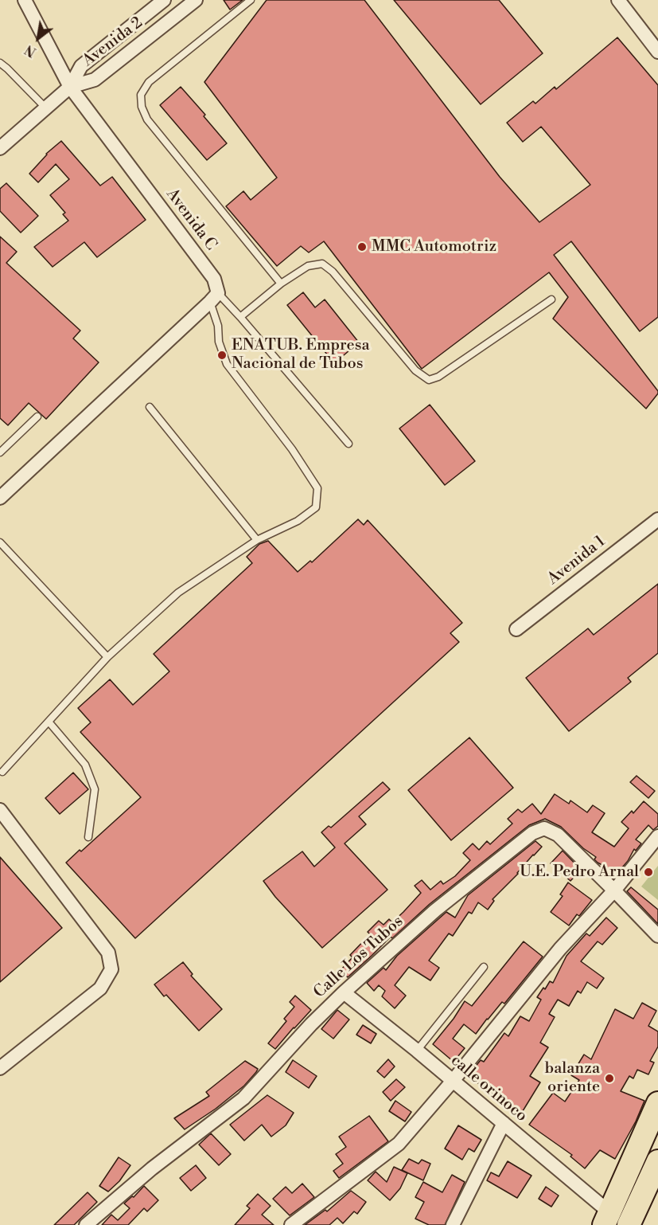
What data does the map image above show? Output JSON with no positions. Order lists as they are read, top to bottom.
{
  "streets": {
    "street": [
      "Avenida 2",
      "Avenida C",
      "Avenida 1",
      "Calle Los Tubos",
      "calle orinoco"
    ]
  },
  "crossings": [
    ["Avenida 2", "Avenida C"],
    ["Calle Los Tubos", "calle orinoco"]
  ],
  "places": [
    "MMC Automotriz",
    "ENATUB. Empresa Nacional de Tubos",
    "U.E. Pedro Arnal",
    "balanza oriente"
  ],
  "north": "bottom left"
}
